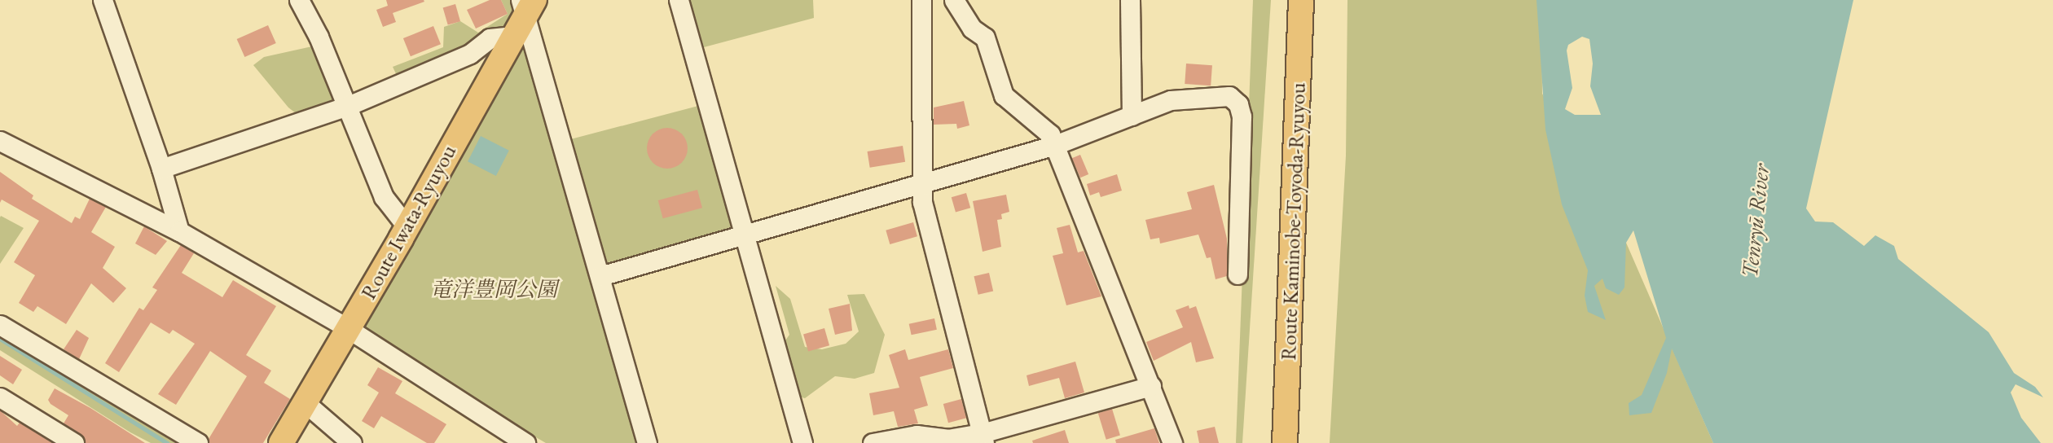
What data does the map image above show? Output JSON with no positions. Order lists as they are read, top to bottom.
{
  "streets": {
    "main road": ["Route Kaminobe-Toyoda-Ryuyou", "Route Iwata-Ryuyou"]
  },
  "water": ["Tenryū River"],
  "parks": ["竜洋豊岡公園"]
}
